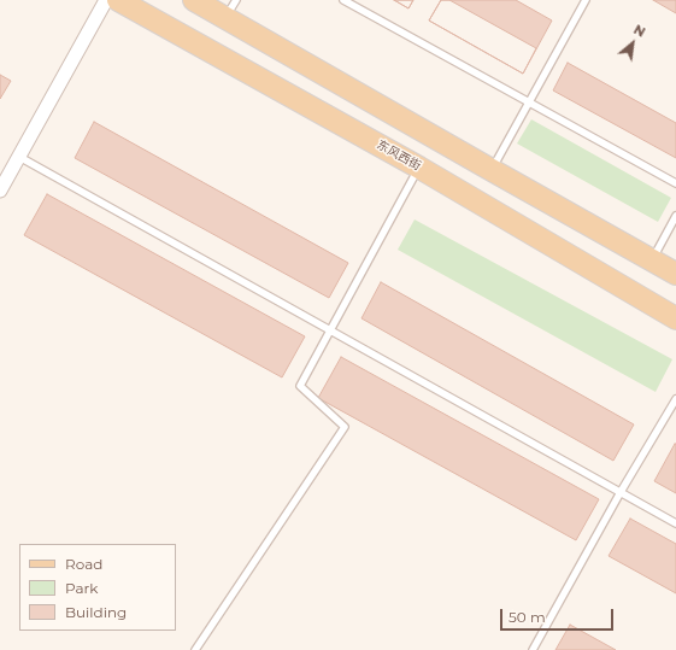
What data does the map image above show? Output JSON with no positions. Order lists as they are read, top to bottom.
{
  "streets": {
    "main road": ["东风西街"]
  },
  "legend": ["Road", "Park", "Building"],
  "scale_bar": "50 m",
  "north": "top right"
}
